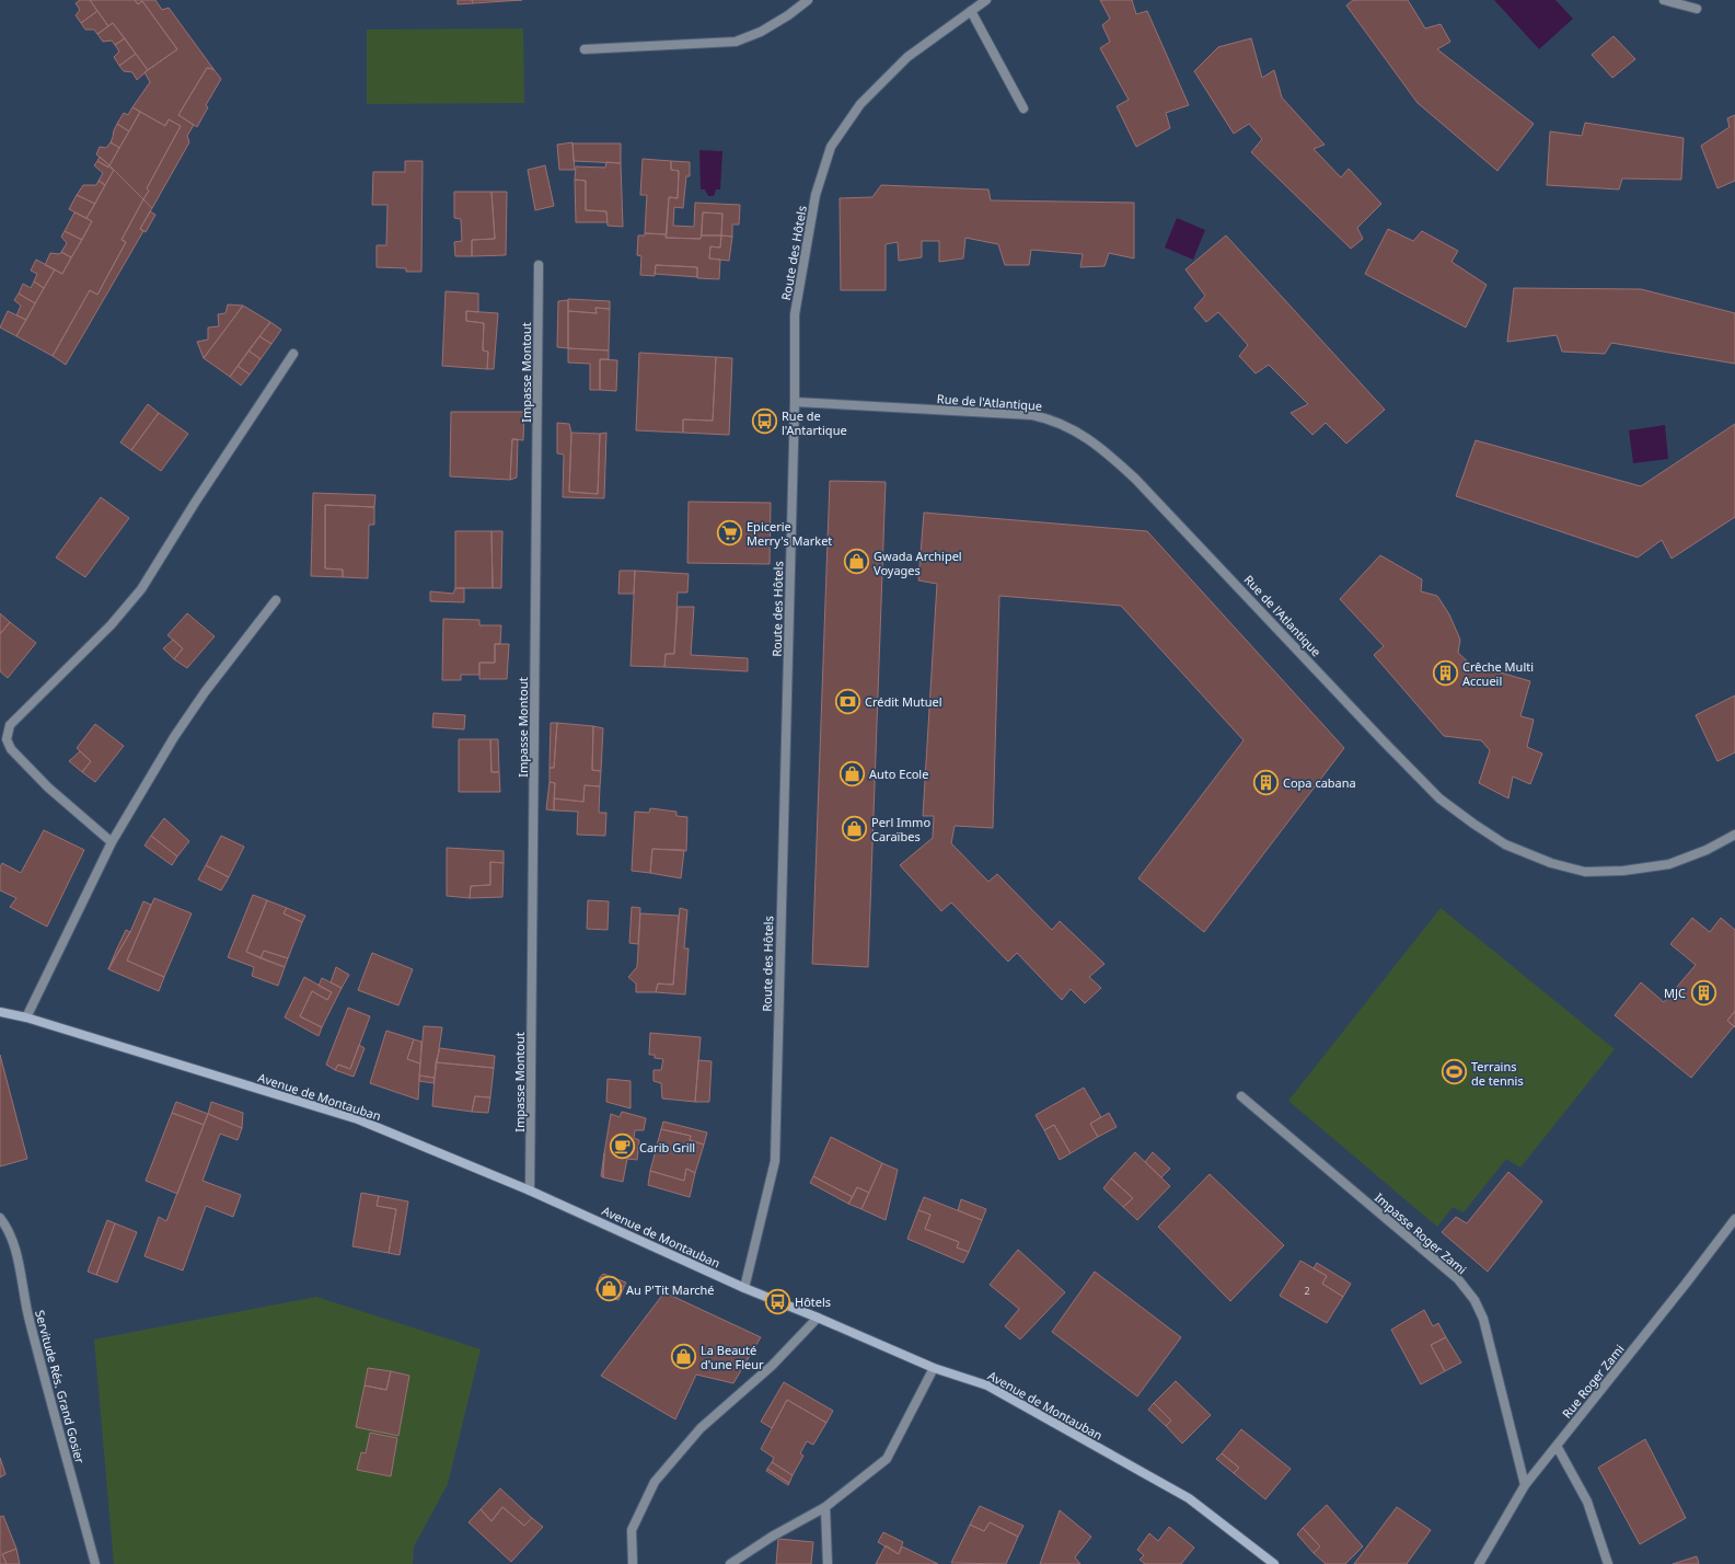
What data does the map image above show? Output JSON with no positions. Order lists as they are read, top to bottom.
{
  "streets": {
    "main road": ["Avenue de Montauban"],
    "street": [
      "Route des Hôtels",
      "Impasse Montout",
      "Rue de l'Atlantique",
      "Impasse Roger Zami",
      "Rue Roger Zami",
      "Servitude Rés. Grand Gosier"
    ]
  },
  "crossings": [
    ["Route des Hôtels", "Rue de l'Atlantique"],
    ["Route des Hôtels", "Avenue de Montauban"],
    ["Impasse Montout", "Avenue de Montauban"],
    ["Impasse Roger Zami", "Rue Roger Zami"]
  ],
  "places": {
    "bus stop": ["Rue de l'Antartique", "Hôtels"],
    "supermarket": ["Epicerie Merry's Market"],
    "shop": [
      "Gwada Archipel Voyages",
      "Auto Ecole",
      "Perl Immo Caraïbes",
      "Au P'Tit Marché",
      "La Beauté d'une Fleur"
    ],
    "building": ["Crêche Multi Accueil", "Copa cabana", "MJC"],
    "bank": ["Crédit Mutuel"],
    "sports": ["Terrains de tennis"],
    "cafe": ["Carib Grill"]
  },
  "house_numbers": ["2"]
}
